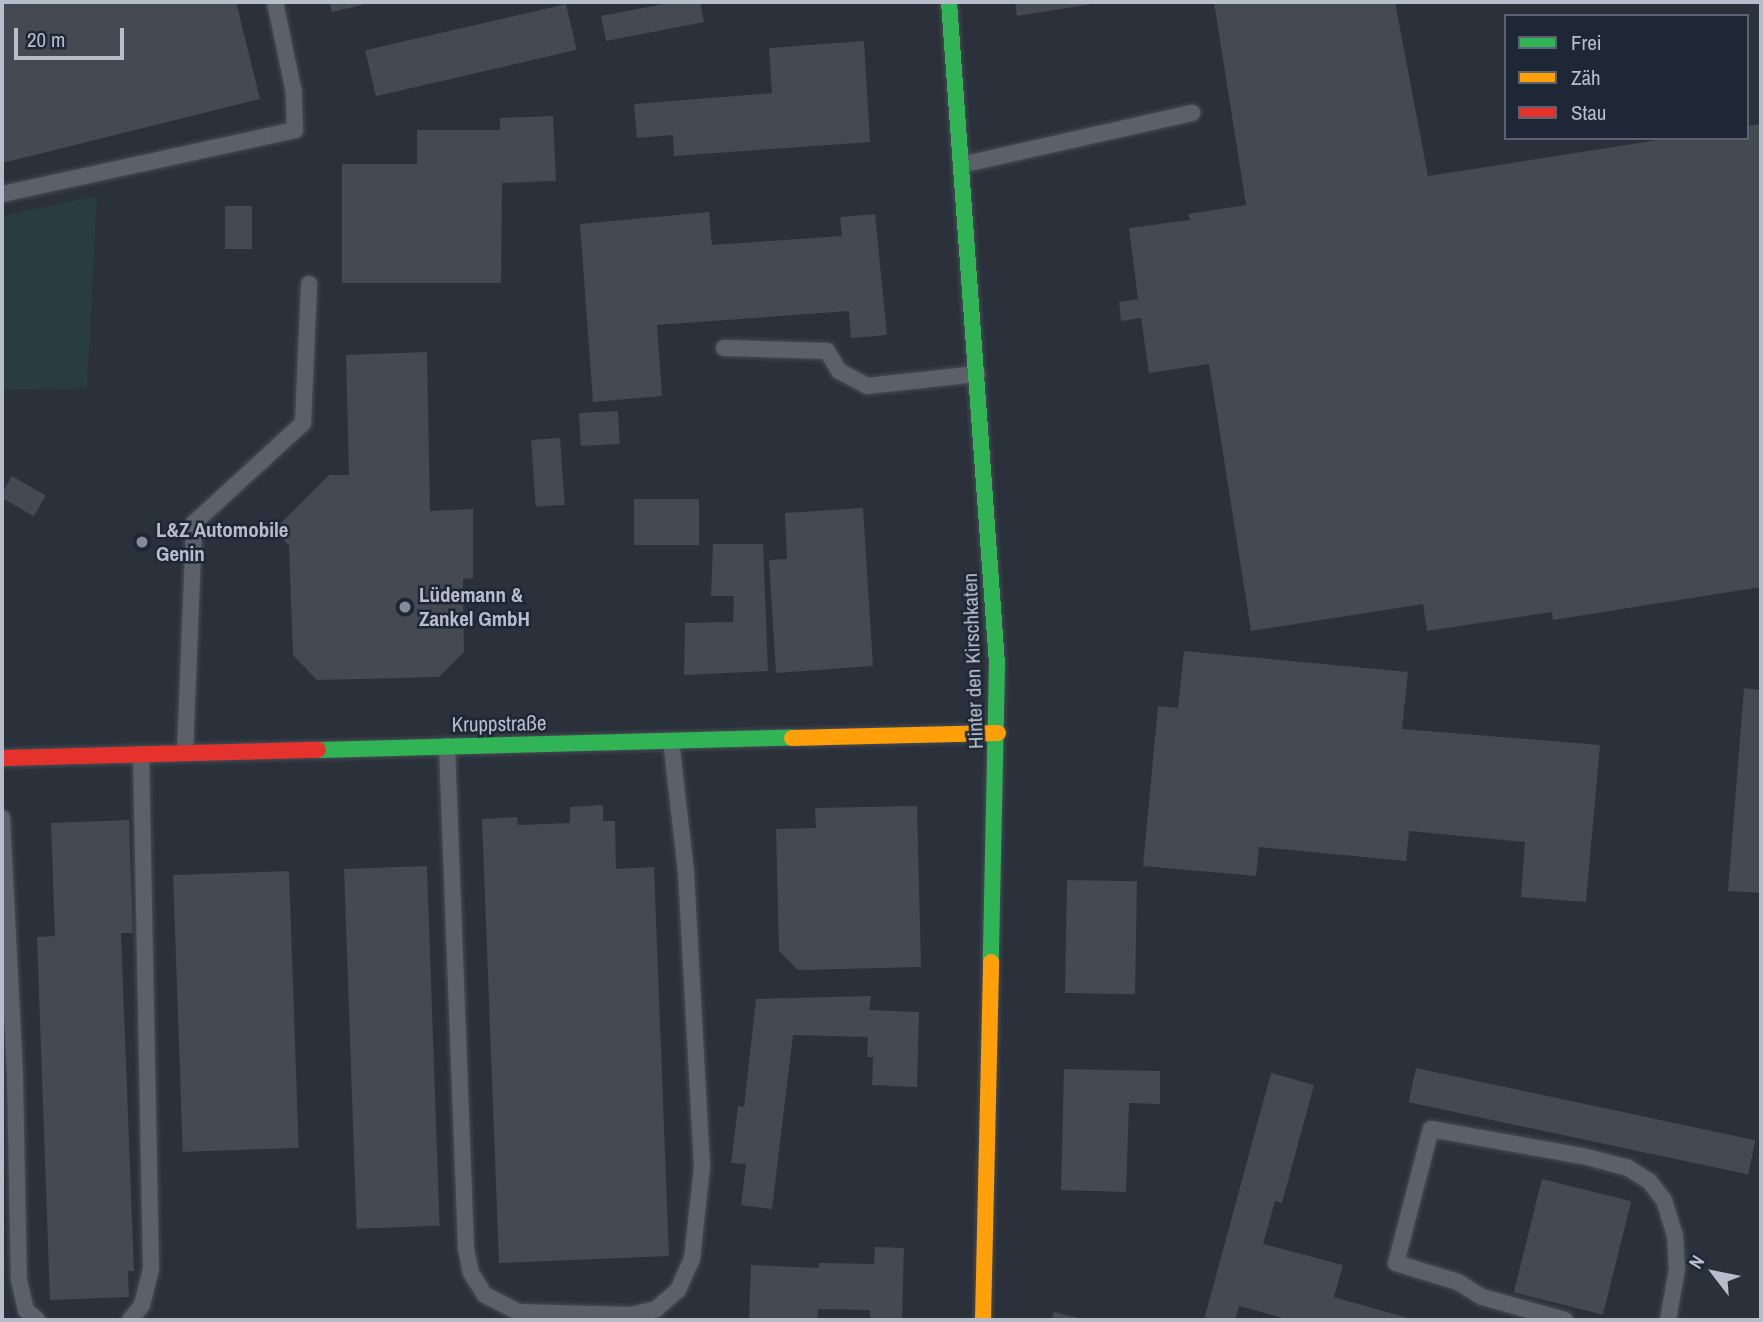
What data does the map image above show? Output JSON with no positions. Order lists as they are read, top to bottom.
{
  "streets": {
    "street": ["Hinter den Kirschkaten", "Kruppstraße"]
  },
  "crossings": [
    ["Hinter den Kirschkaten", "Kruppstraße"]
  ],
  "places": ["L&Z Automobile Genin", "Lüdemann & Zankel GmbH"],
  "legend": ["Frei", "Zäh", "Stau"],
  "scale_bar": "20 m",
  "north": "top left"
}
